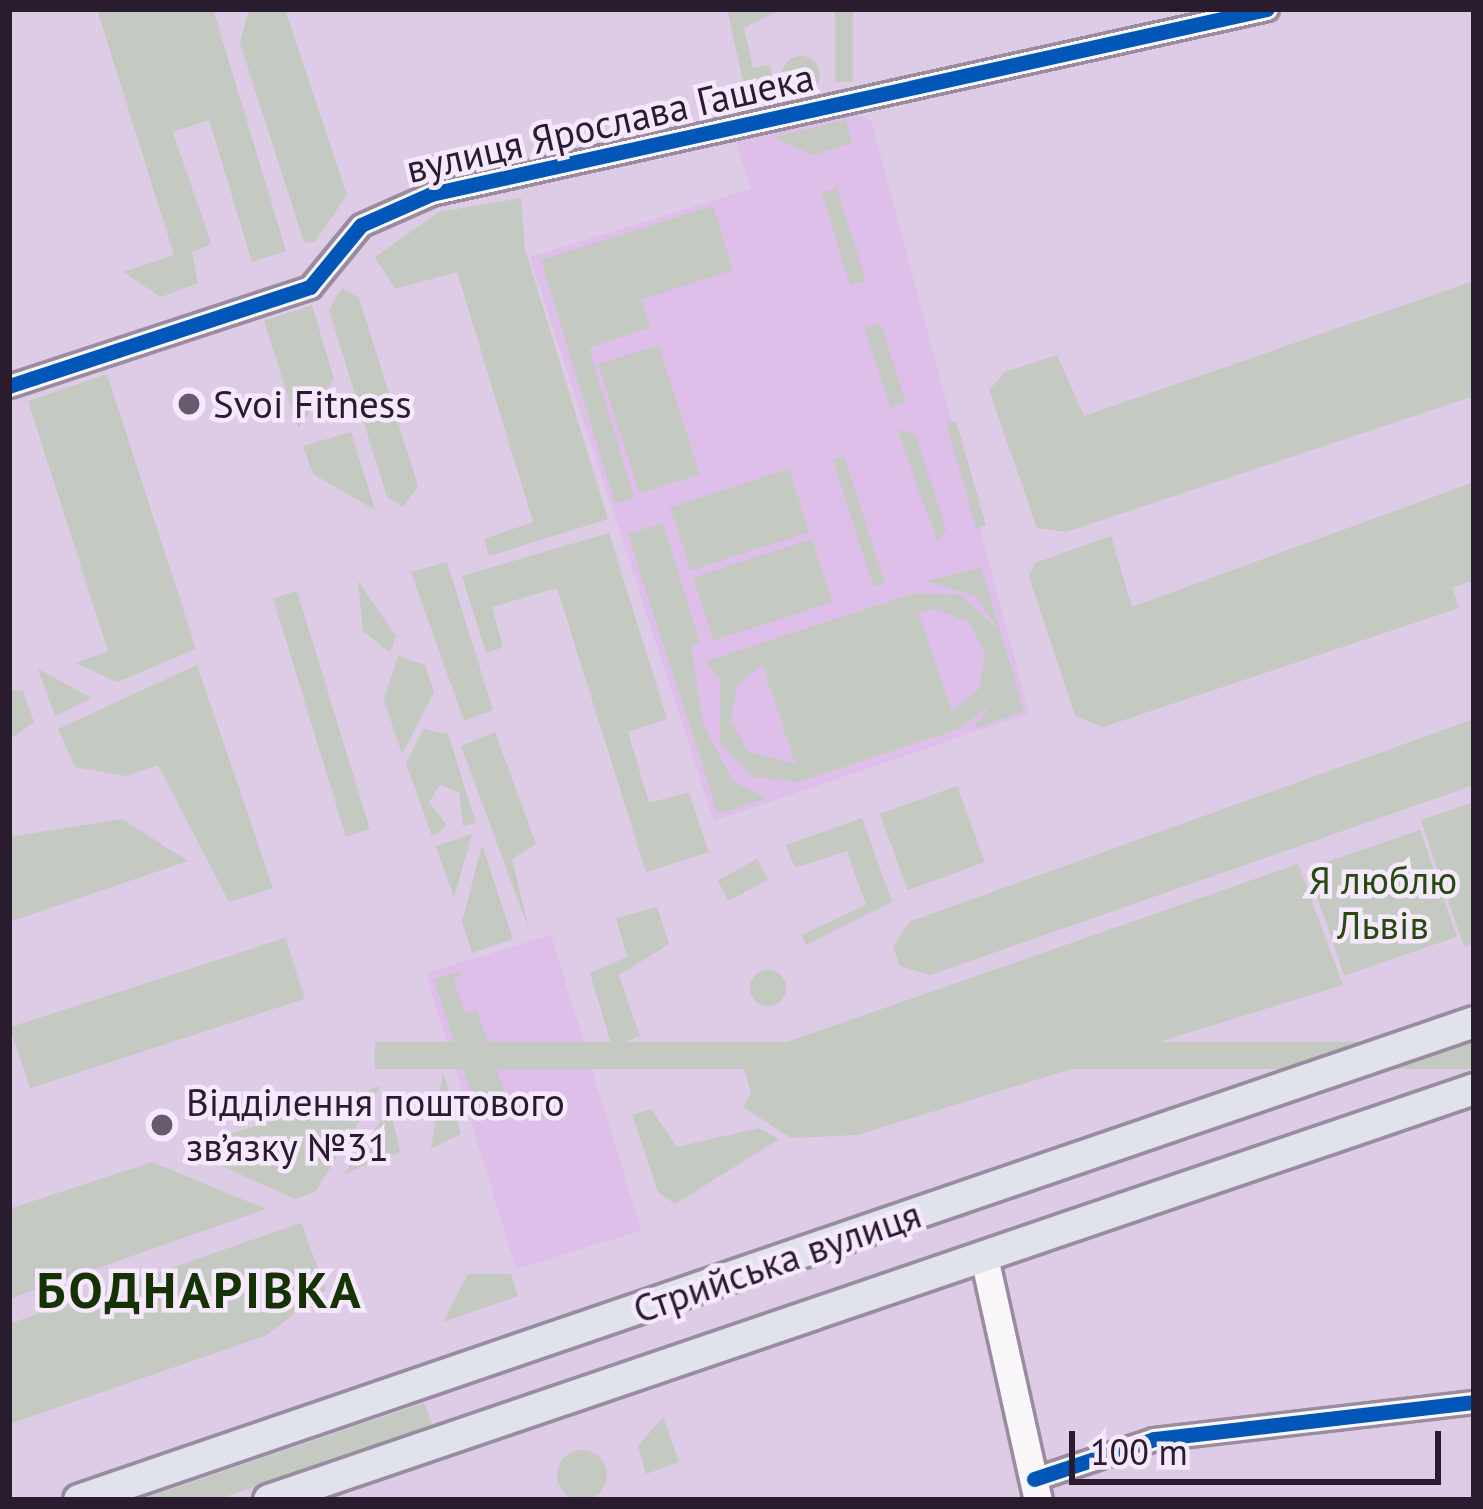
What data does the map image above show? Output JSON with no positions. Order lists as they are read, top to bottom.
{
  "streets": {
    "main road": ["Стрийська вулиця"],
    "street": ["вулиця Ярослава Гашека"]
  },
  "districts": ["БОДНАРІВКА"],
  "parks": ["Я люблю Львів"],
  "places": ["Svoi Fitness", "Відділення поштового зв’язку №31"],
  "scale_bar": "100 m"
}
